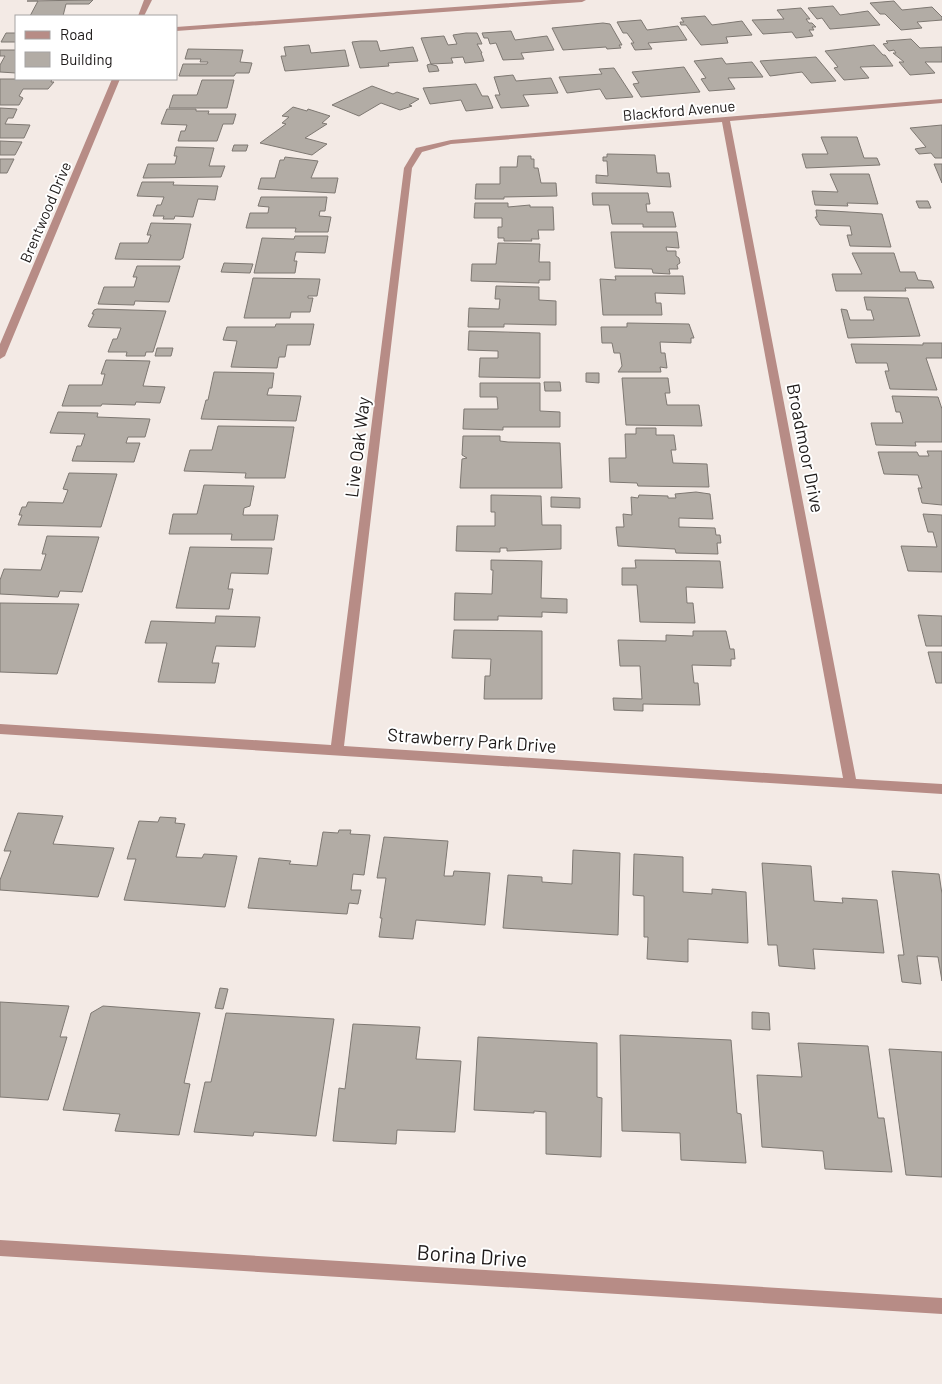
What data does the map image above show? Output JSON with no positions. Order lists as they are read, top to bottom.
{
  "streets": {
    "street": [
      "Blackford Avenue",
      "Brentwood Drive",
      "Live Oak Way",
      "Broadmoor Drive",
      "Strawberry Park Drive",
      "Borina Drive"
    ]
  },
  "crossings": [
    ["Blackford Avenue", "Live Oak Way"],
    ["Blackford Avenue", "Broadmoor Drive"],
    ["Live Oak Way", "Strawberry Park Drive"],
    ["Broadmoor Drive", "Strawberry Park Drive"]
  ],
  "legend": ["Road", "Building"]
}
